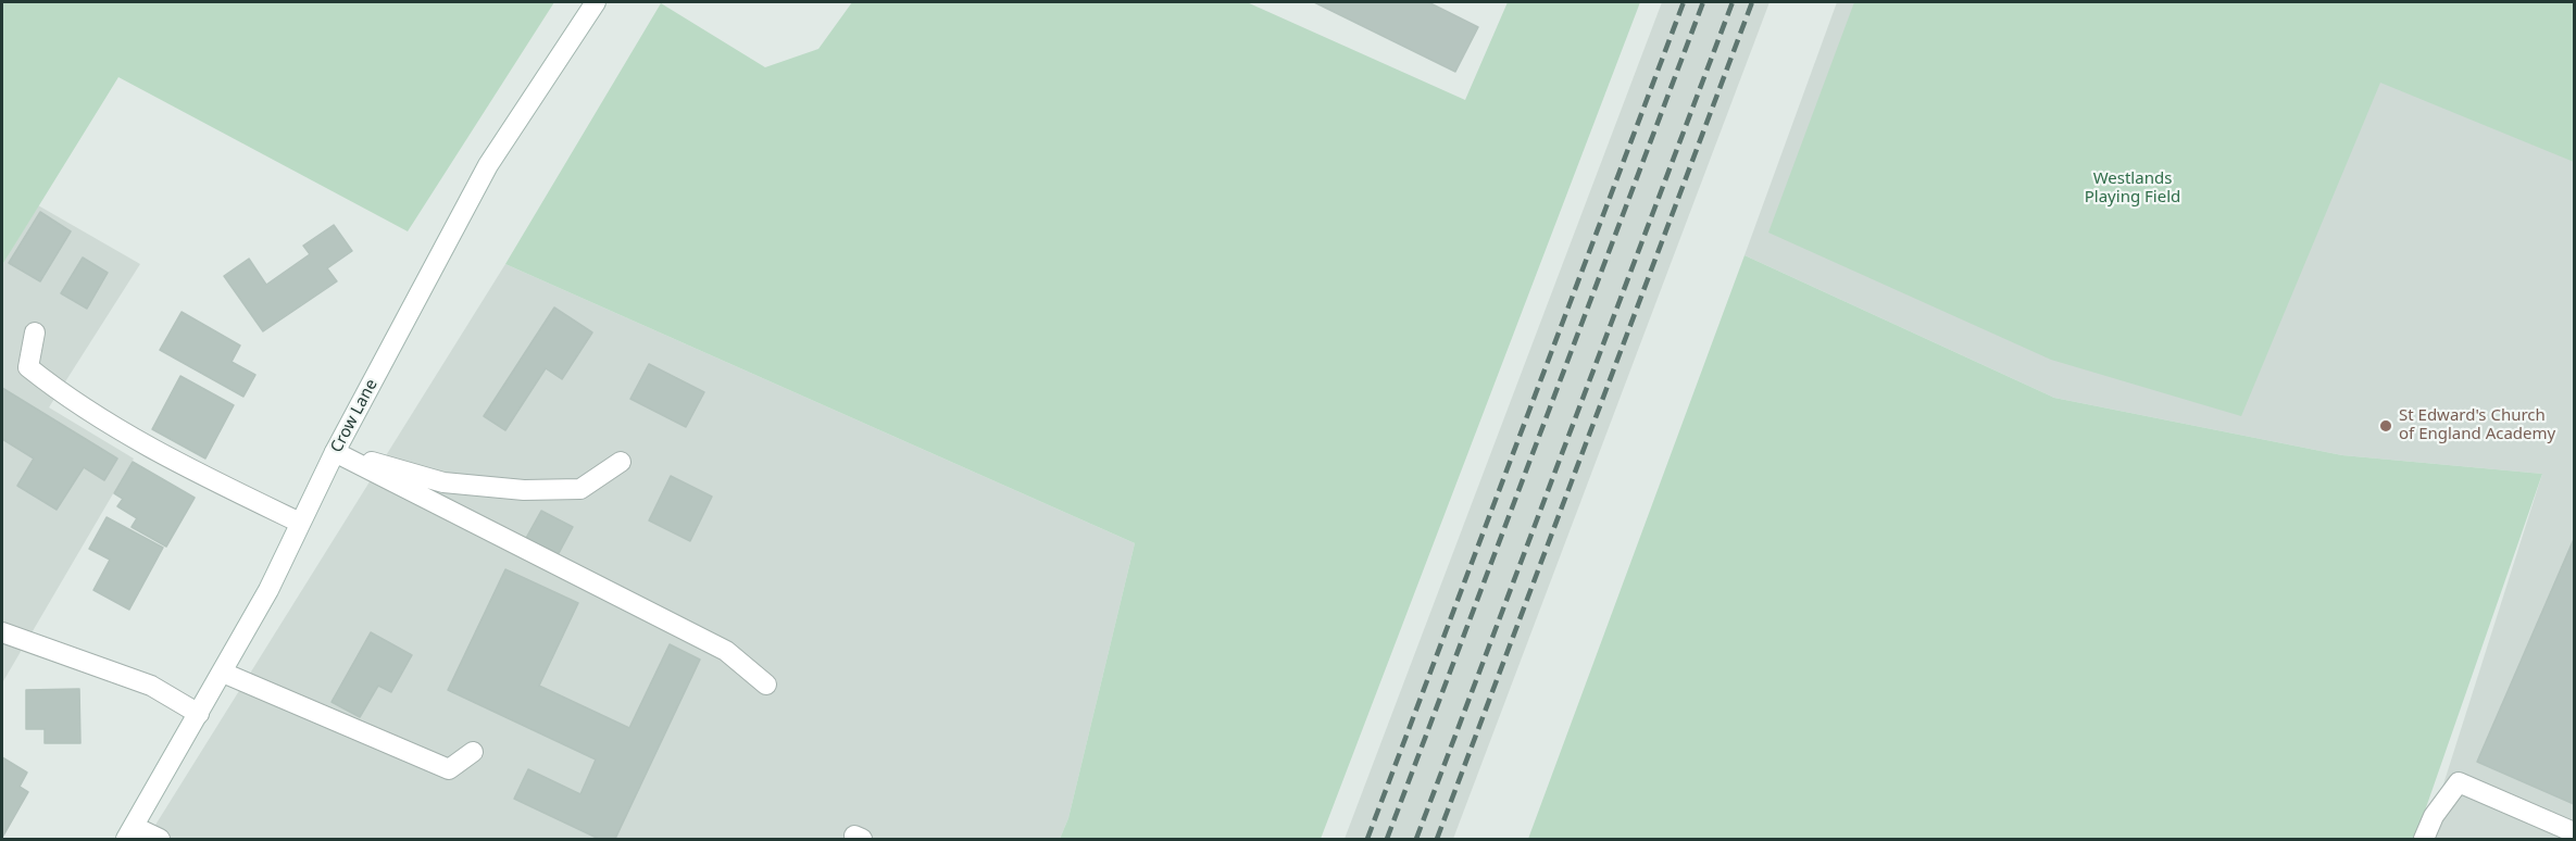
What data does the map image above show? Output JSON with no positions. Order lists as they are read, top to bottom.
{
  "streets": {
    "street": ["Crow Lane"]
  },
  "parks": ["Westlands Playing Field"],
  "places": ["St Edward's Church of England Academy"]
}
